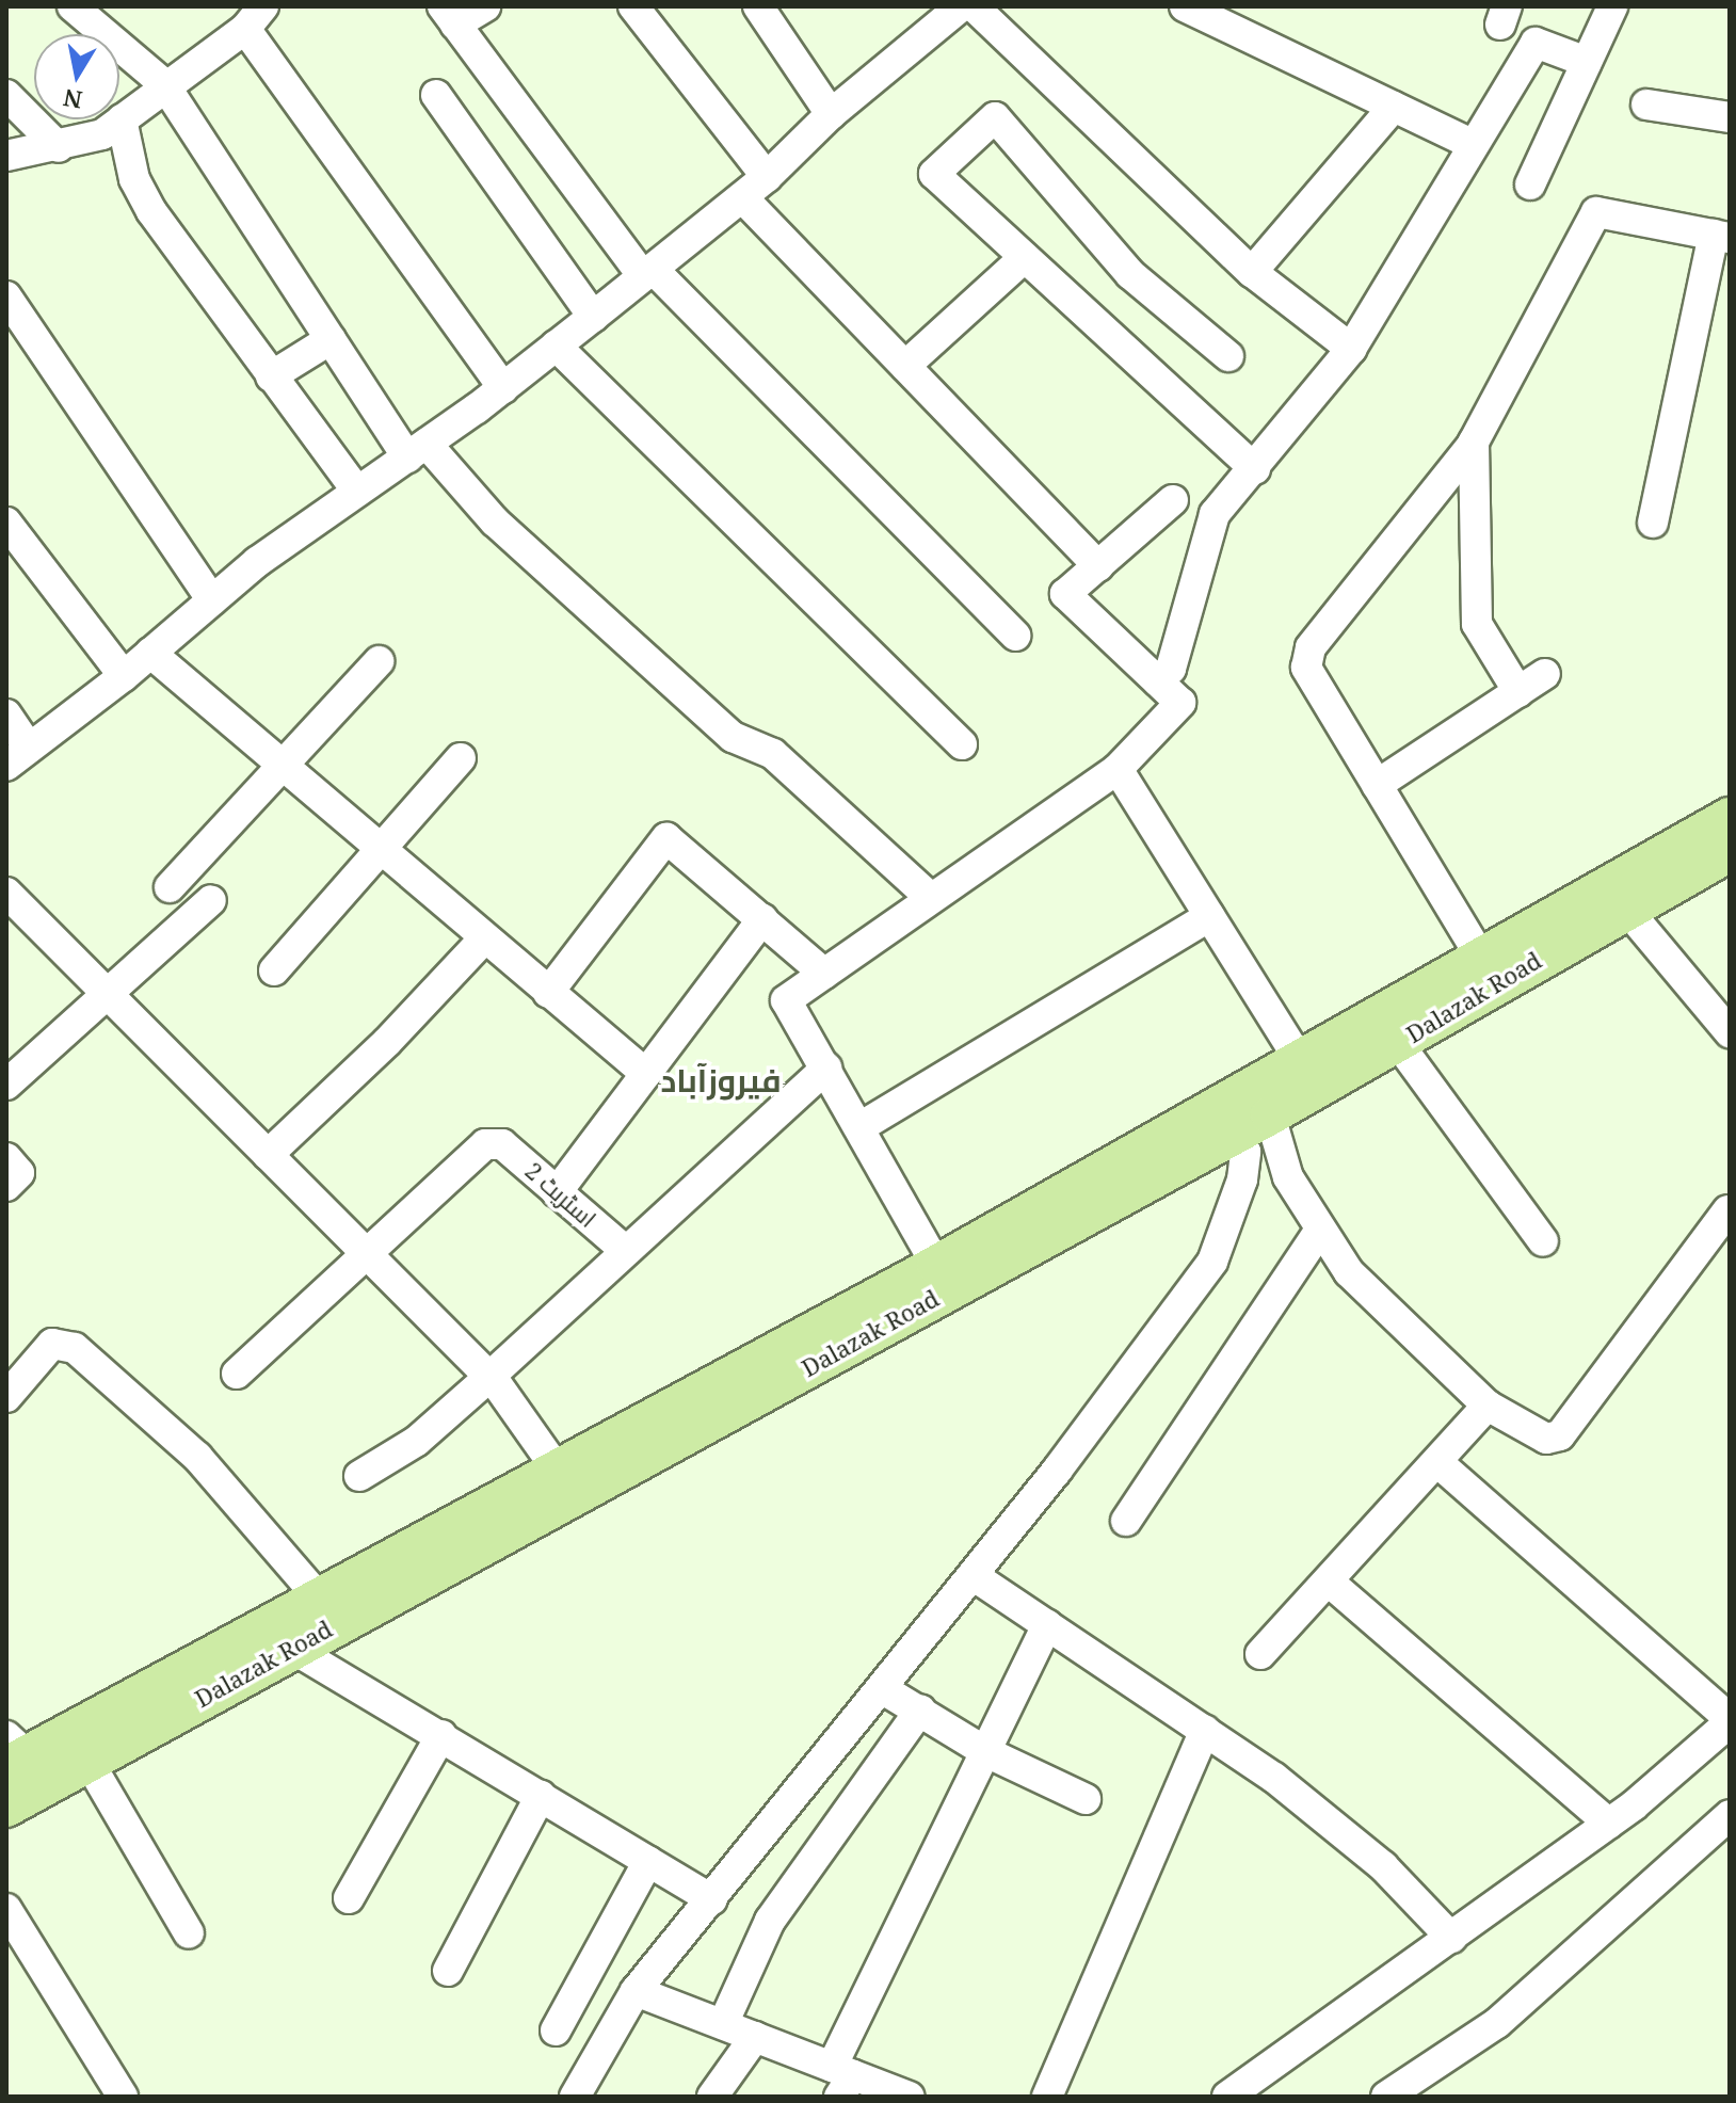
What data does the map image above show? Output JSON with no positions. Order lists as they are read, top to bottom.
{
  "streets": {
    "main road": ["Dalazak Road"],
    "street": ["اسٹریٹ 2"]
  },
  "districts": ["فیروزآباد"],
  "north": "bottom"
}
